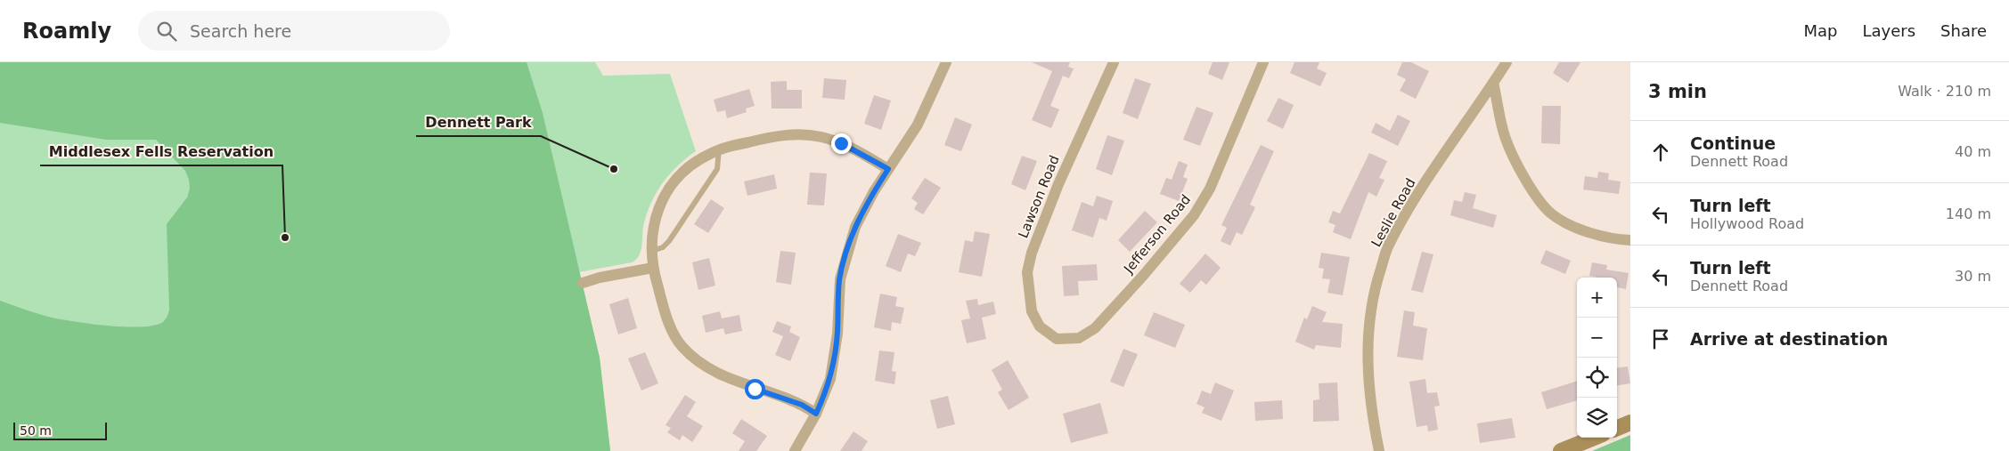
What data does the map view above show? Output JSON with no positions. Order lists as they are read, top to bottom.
{
  "streets": {
    "street": ["Lawson Road", "Leslie Road", "Jefferson Road"]
  },
  "crossings": [
    ["Lawson Road", "Jefferson Road"]
  ],
  "places": ["Dennett Park", "Middlesex Fells Reservation"],
  "scale_bar": "50 m",
  "page": {
    "header": "Roamly",
    "search": "Search here",
    "nav": ["Map", "Layers", "Share"],
    "heading": ["3 min", "Walk · 210 m"],
    "list": [
      ["Continue", "Dennett Road", "40 m"],
      ["Turn left", "Hollywood Road", "140 m"],
      ["Turn left", "Dennett Road", "30 m"],
      "Arrive at destination"
    ],
    "map_buttons": ["+", "−"],
    "scale": "50 m"
  }
}
